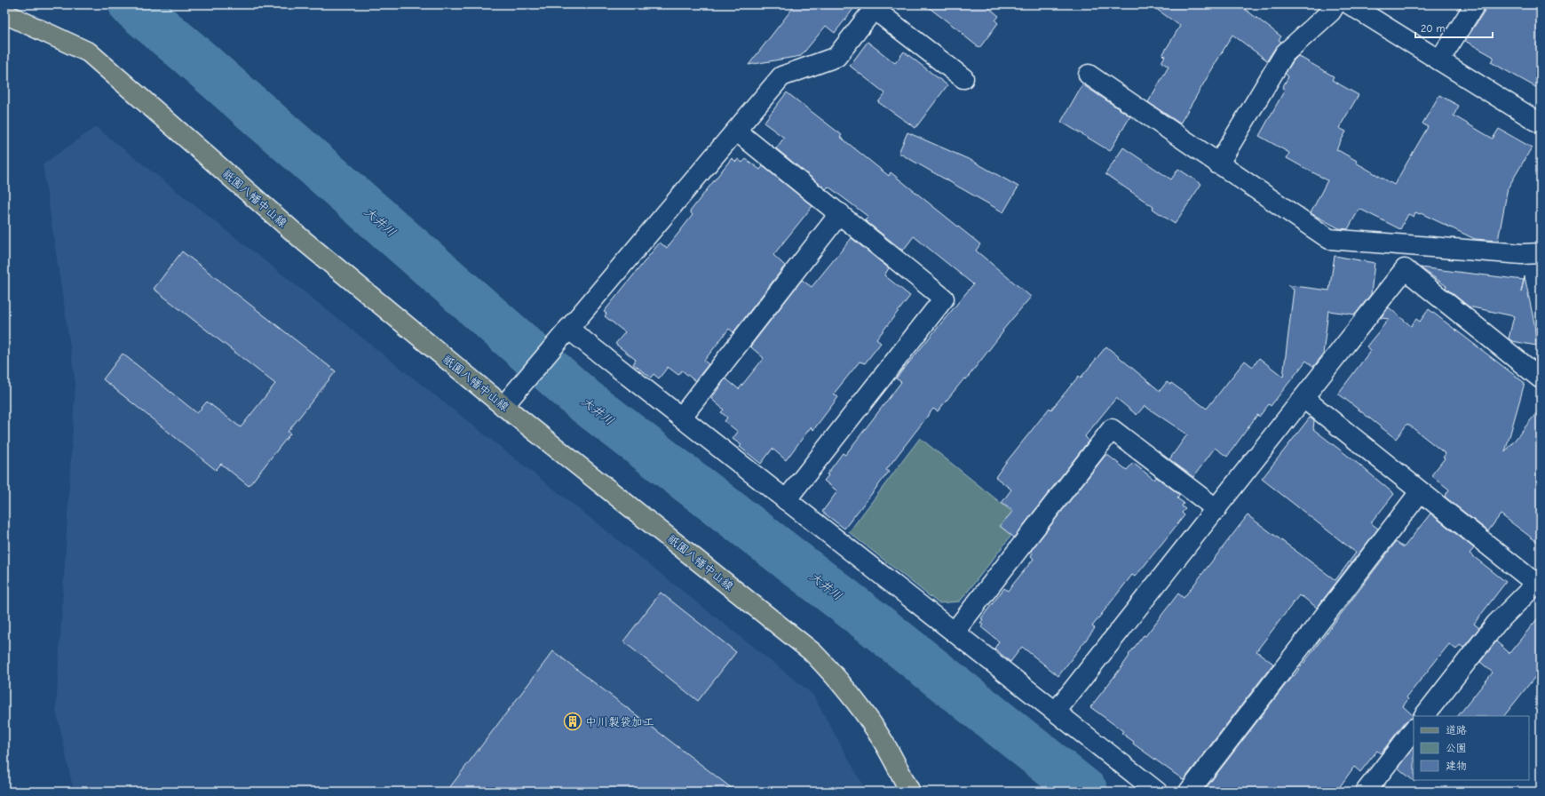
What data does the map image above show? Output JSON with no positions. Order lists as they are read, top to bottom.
{
  "streets": {
    "main road": ["祇園八幡中山線"]
  },
  "water": ["大井川"],
  "places": {
    "building": ["中川製袋加工"]
  },
  "legend": ["道路", "公園", "建物"],
  "scale_bar": "20 m"
}
